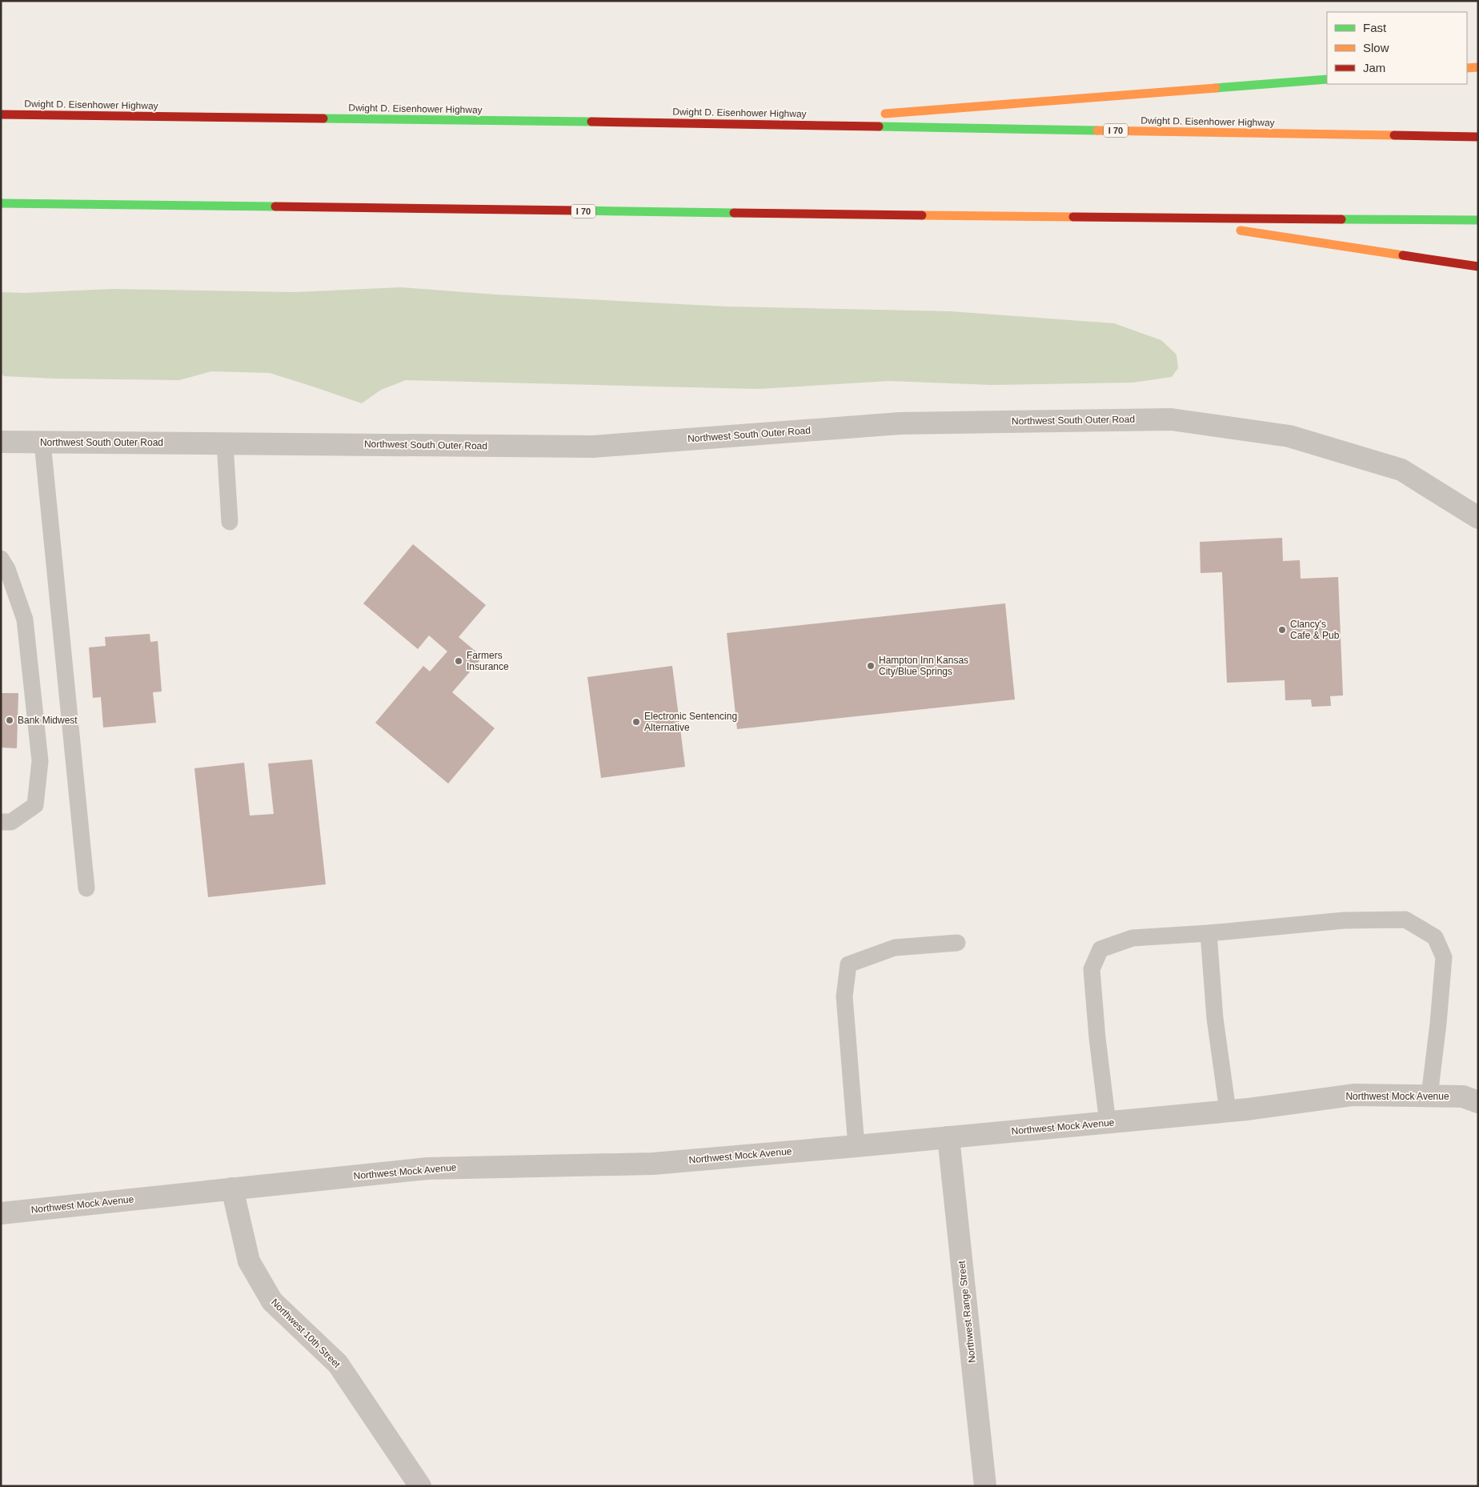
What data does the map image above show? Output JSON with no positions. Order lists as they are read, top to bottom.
{
  "streets": {
    "highway": ["Dwight D. Eisenhower Highway", "I 70"],
    "street": [
      "Northwest South Outer Road",
      "Northwest Mock Avenue",
      "Northwest Range Street",
      "Northwest 10th Street"
    ]
  },
  "crossings": [
    ["Northwest Mock Avenue", "Northwest Range Street"],
    ["Northwest Mock Avenue", "Northwest 10th Street"]
  ],
  "places": [
    "Clancy's Cafe & Pub",
    "Farmers Insurance",
    "Hampton Inn Kansas City/Blue Springs",
    "Bank Midwest",
    "Electronic Sentencing Alternative"
  ],
  "legend": ["Fast", "Slow", "Jam"]
}
